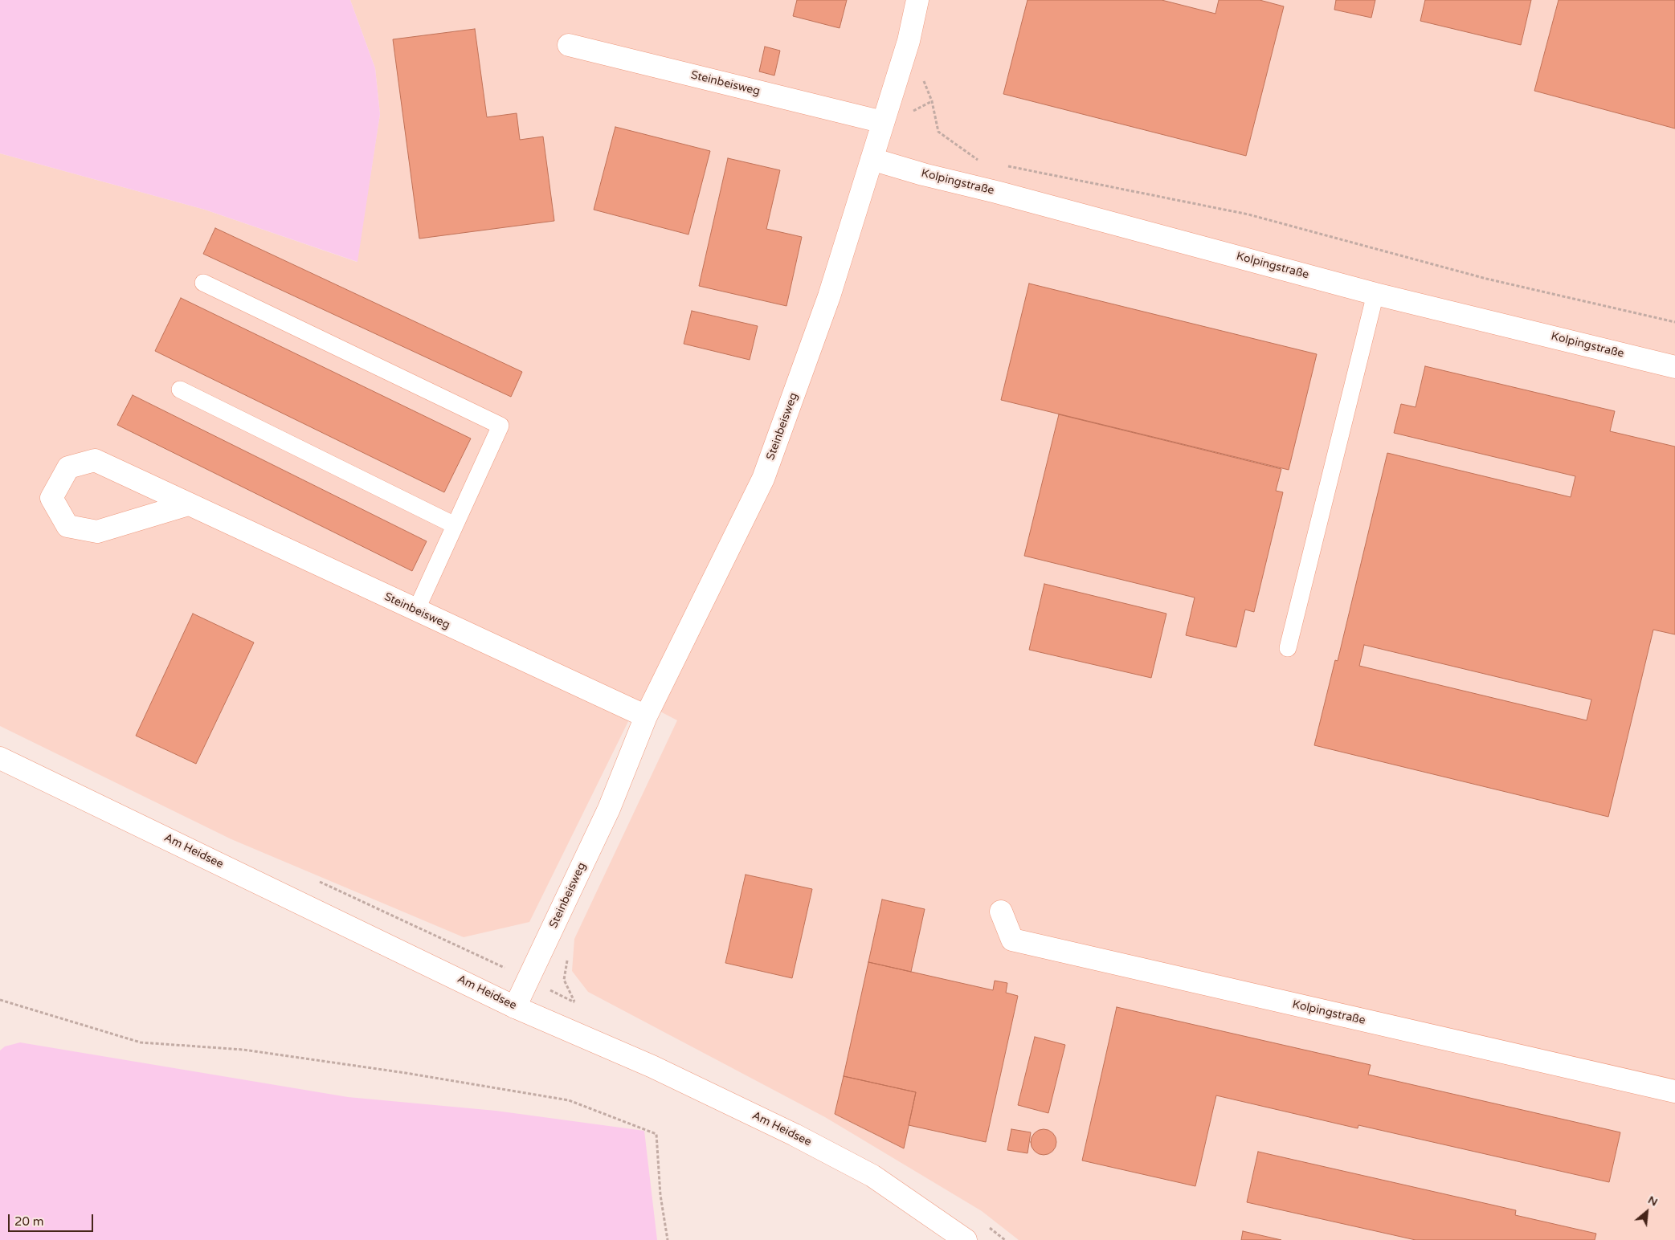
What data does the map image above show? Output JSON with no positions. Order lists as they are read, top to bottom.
{
  "streets": {
    "street": ["Steinbeisweg", "Kolpingstraße", "Am Heidsee"]
  },
  "crossings": [
    ["Steinbeisweg", "Kolpingstraße"],
    ["Steinbeisweg", "Am Heidsee"]
  ],
  "scale_bar": "20 m",
  "north": "top right"
}
